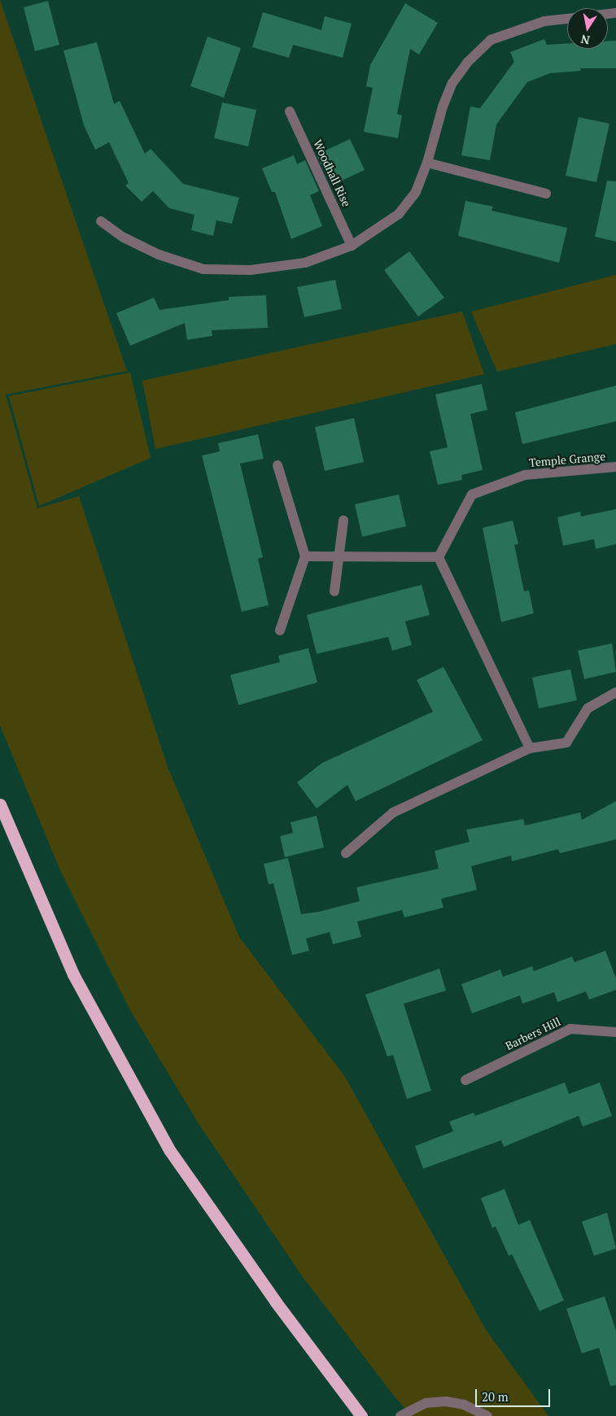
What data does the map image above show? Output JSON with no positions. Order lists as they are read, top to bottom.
{
  "streets": {
    "street": ["Woodhall Rise", "Temple Grange", "Barbers Hill"]
  },
  "scale_bar": "20 m",
  "north": "bottom"
}
